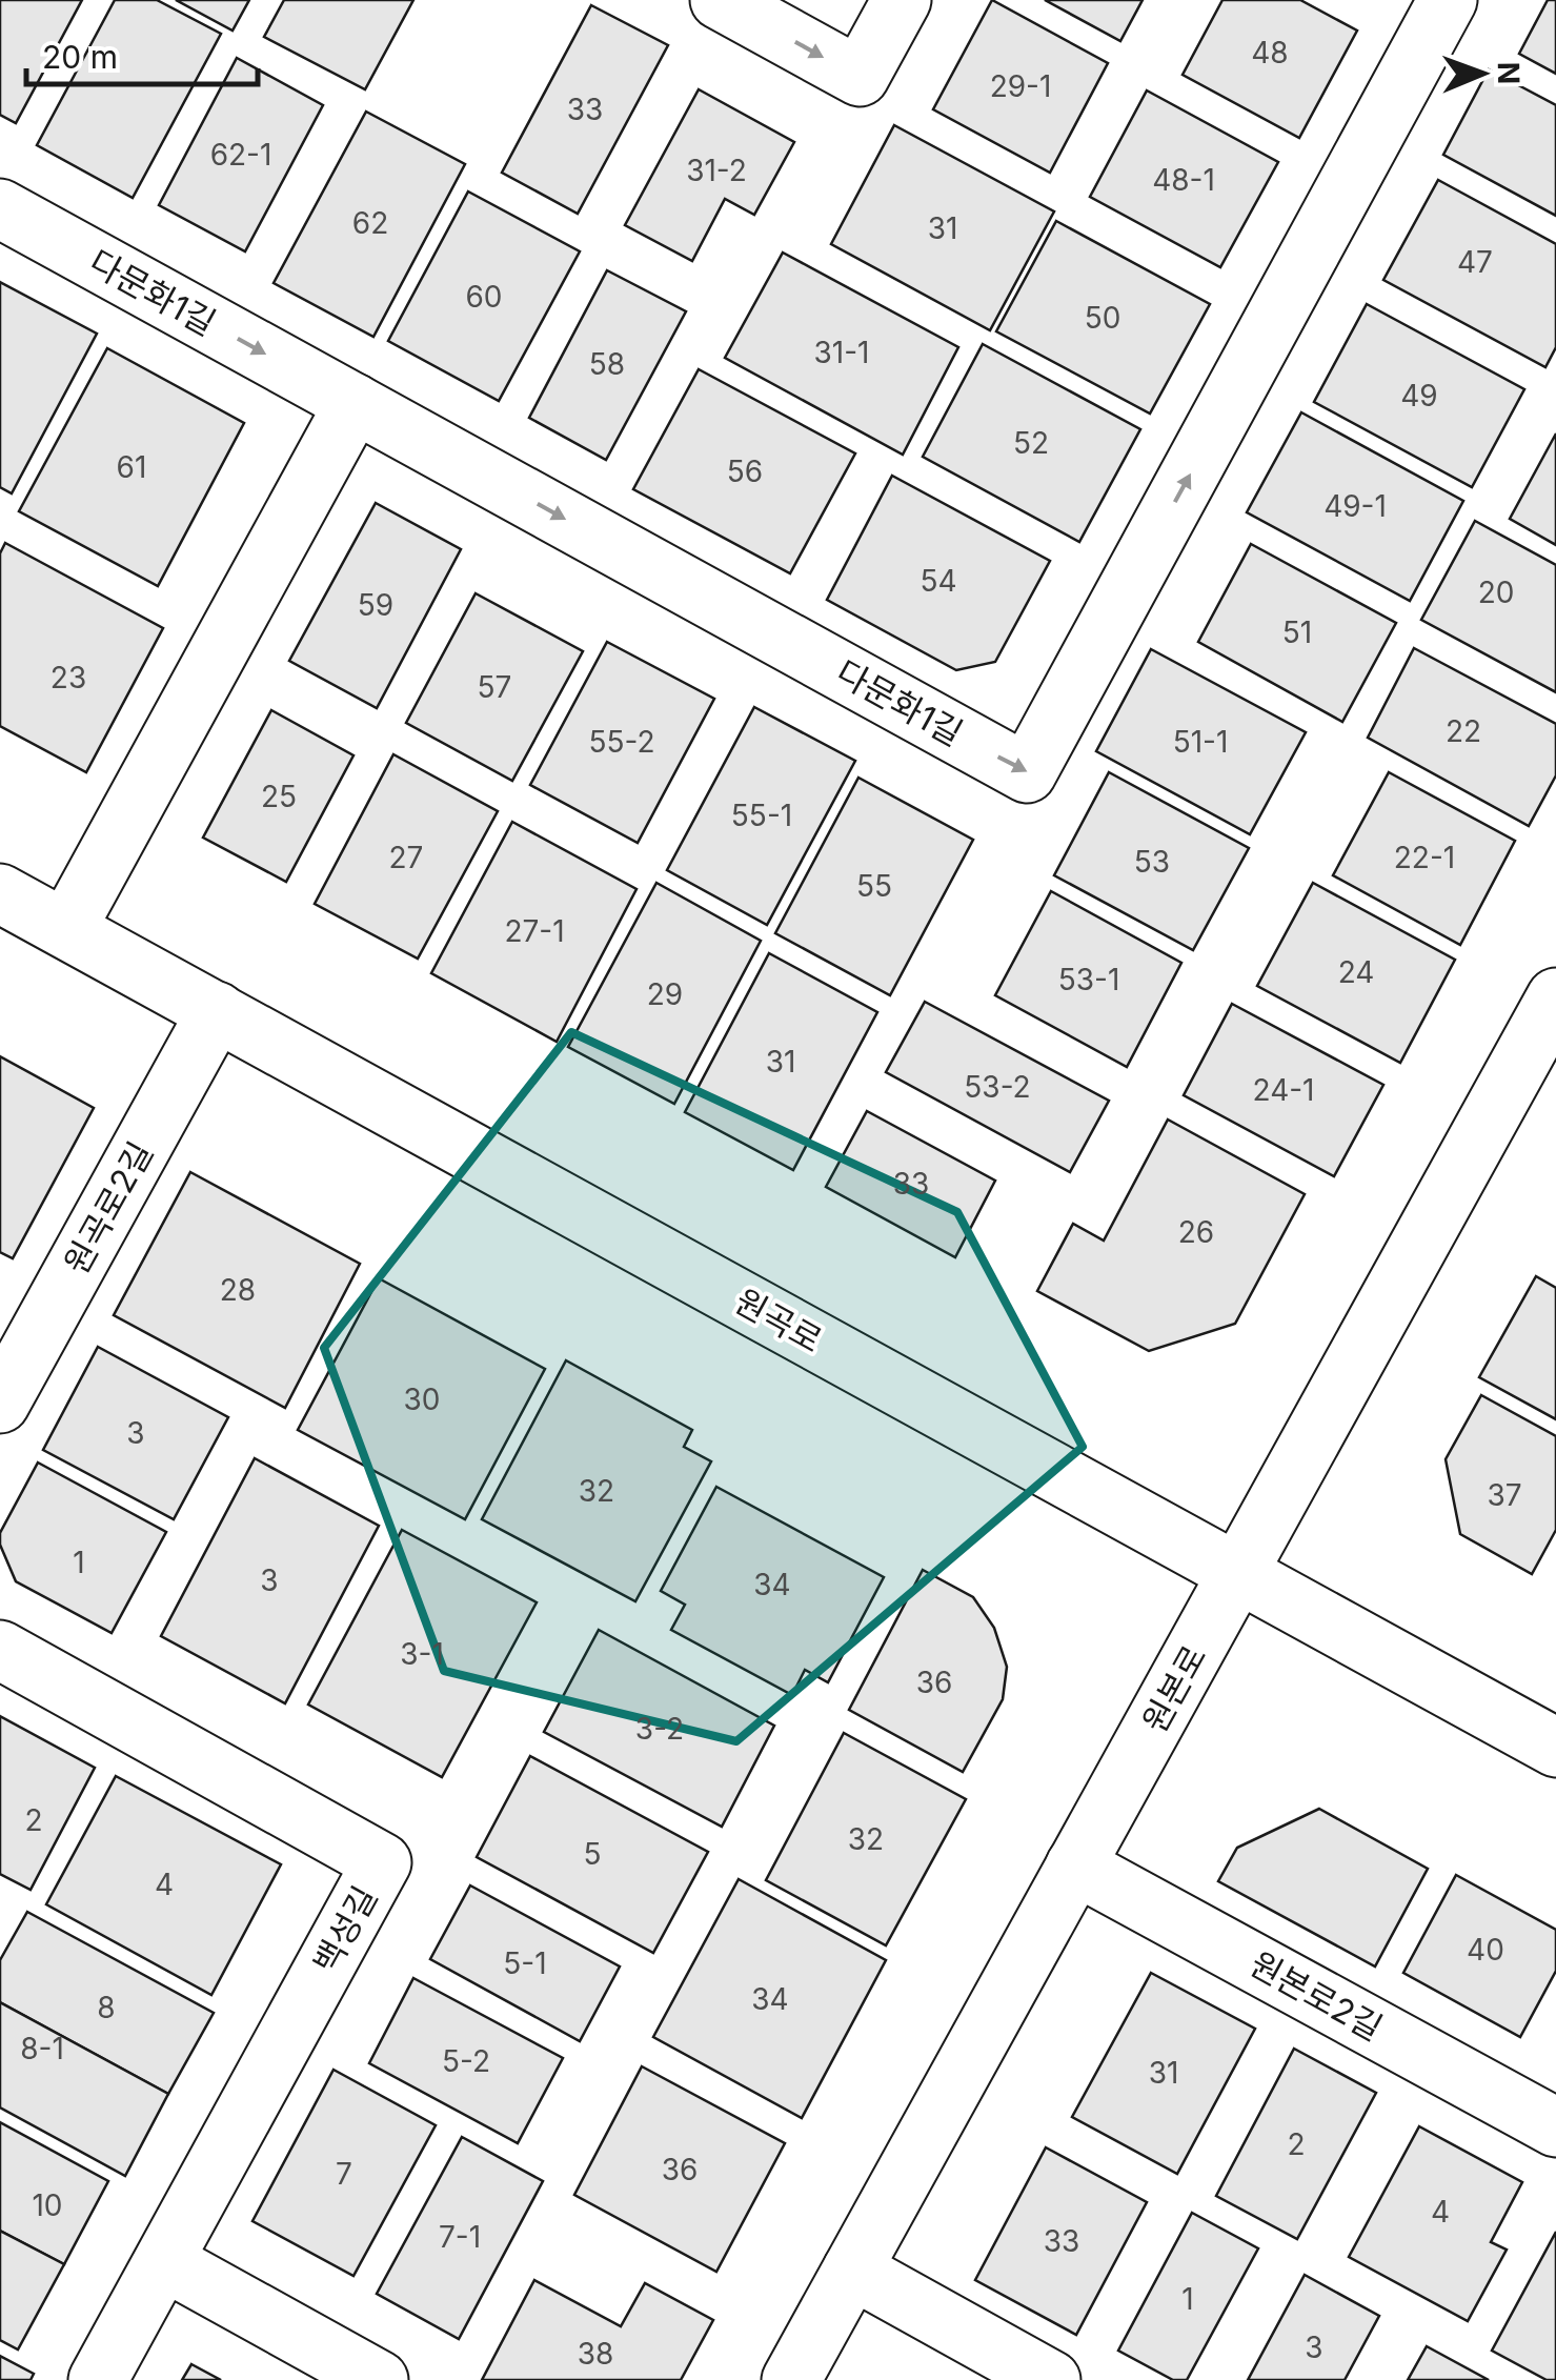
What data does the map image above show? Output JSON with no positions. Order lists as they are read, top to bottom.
{
  "streets": {
    "street": [
      "다문화1길",
      "원곡로2길",
      "원곡로",
      "원본로",
      "백성길",
      "원본로2길"
    ]
  },
  "crossings": [
    ["원곡로2길", "원곡로"],
    ["원곡로", "원본로"],
    ["원본로", "원본로2길"]
  ],
  "house_numbers": [
    "48",
    "29-1",
    "33",
    "62-1",
    "31-2",
    "48-1",
    "62",
    "31",
    "47",
    "60",
    "50",
    "31-1",
    "58",
    "49",
    "52",
    "61",
    "56",
    "49-1",
    "54",
    "20",
    "59",
    "51",
    "23",
    "57",
    "22",
    "55-2",
    "51-1",
    "25",
    "55-1",
    "27",
    "22-1",
    "53",
    "55",
    "27-1",
    "24",
    "53-1",
    "29",
    "31",
    "53-2",
    "24-1",
    "33",
    "26",
    "28",
    "30",
    "3",
    "32",
    "37",
    "1",
    "3",
    "34",
    "3-1",
    "36",
    "3-2",
    "2",
    "32",
    "5",
    "4",
    "40",
    "5-1",
    "34",
    "8",
    "8-1",
    "5-2",
    "31",
    "2",
    "36",
    "7",
    "10",
    "4",
    "7-1",
    "33",
    "1",
    "3",
    "38"
  ],
  "scale_bar": "20 m",
  "north": "right"
}
